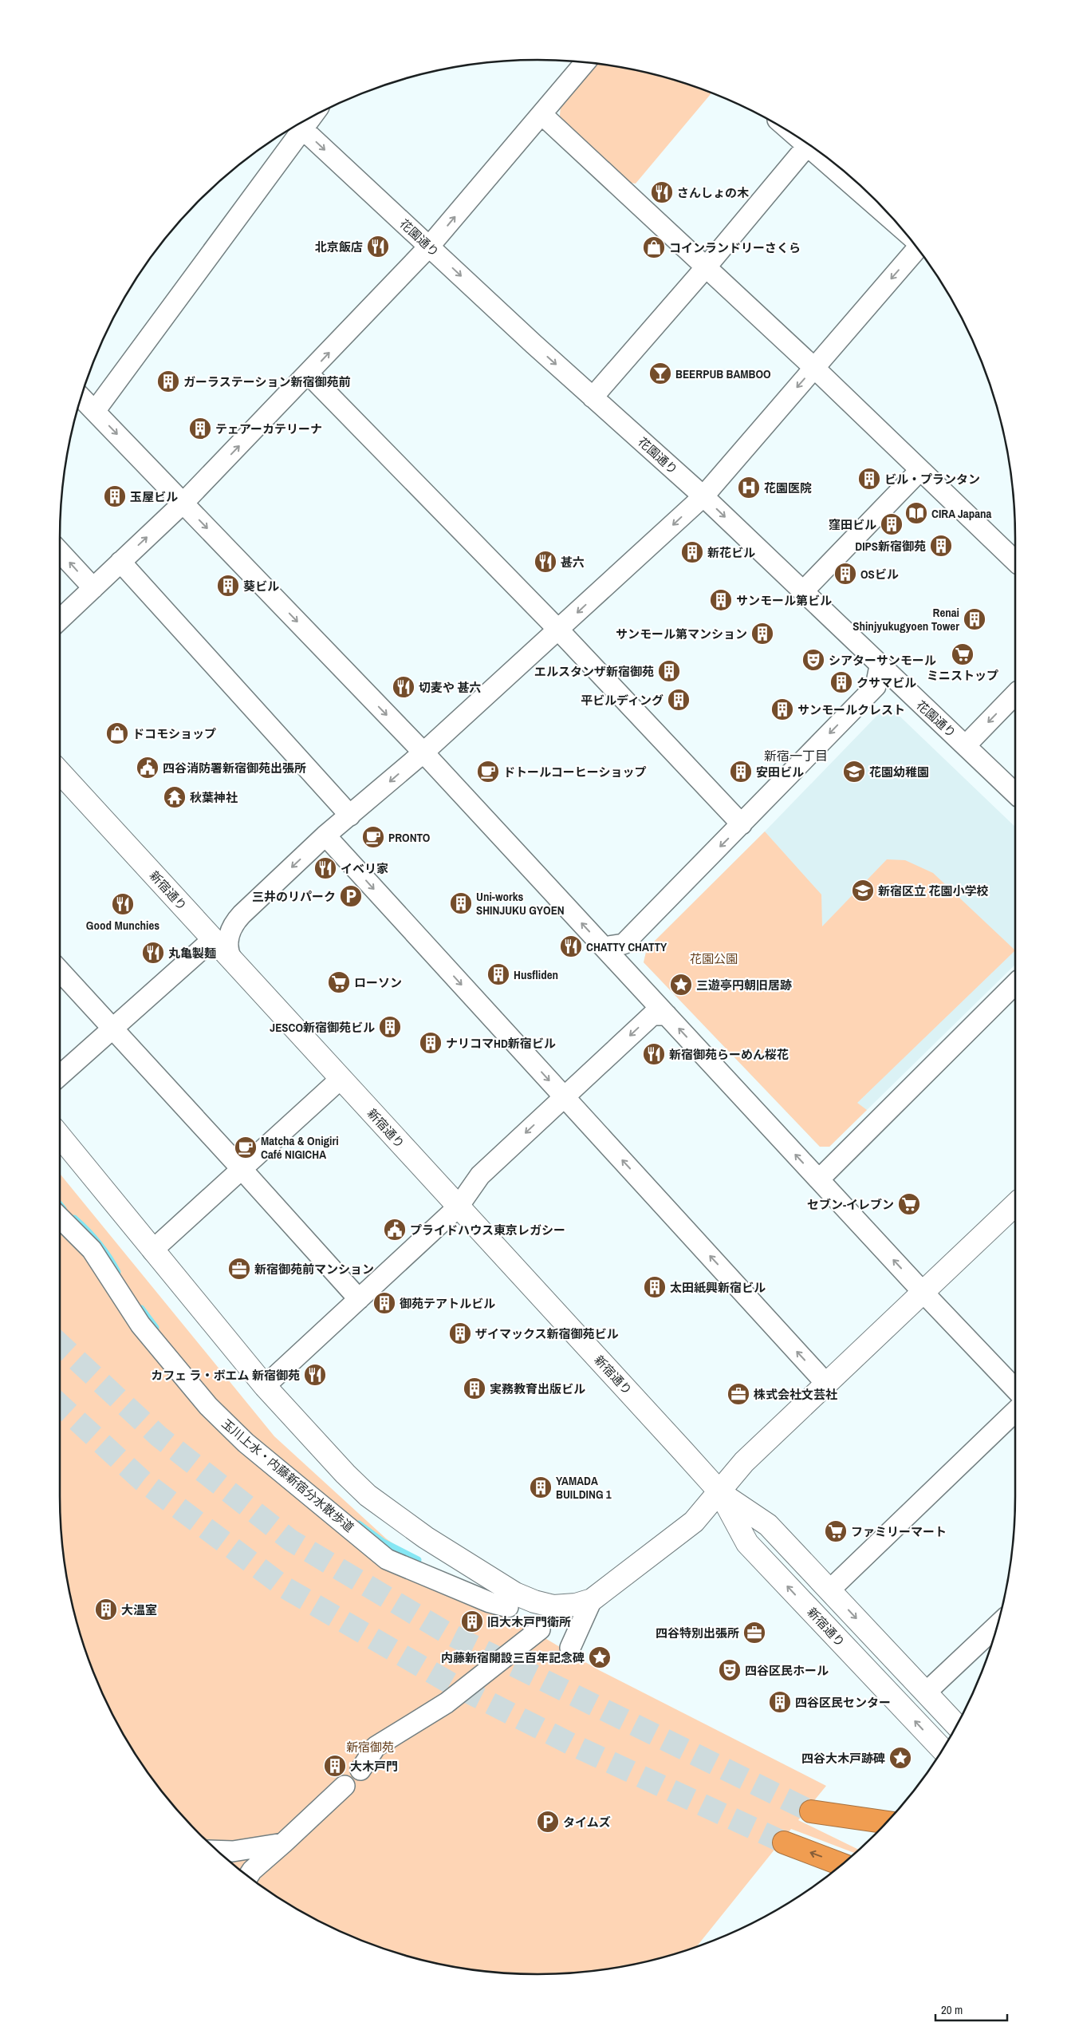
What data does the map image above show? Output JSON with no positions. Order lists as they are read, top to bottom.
{
  "streets": {
    "street": ["花園通り", "新宿通り", "玉川上水・内藤新宿分水散歩道"]
  },
  "districts": ["新宿一丁目"],
  "parks": ["花園公園", "新宿御苑"],
  "places": {
    "restaurant": [
      "さんしょの木",
      "北京飯店",
      "甚六",
      "切麦や 甚六",
      "イベリ家",
      "Good Munchies",
      "CHATTY CHATTY",
      "丸亀製麺",
      "新宿御苑らーめん桜花",
      "カフェ ラ・ボエム 新宿御苑"
    ],
    "shop": ["コインランドリーさくら", "ドコモショップ"],
    "bar": ["BEERPUB BAMBOO"],
    "building": [
      "ガーラステーション新宿御苑前",
      "テェアーカテリーナ",
      "ビル・プランタン",
      "玉屋ビル",
      "窪田ビル",
      "DIPS新宿御苑",
      "新花ビル",
      "OSビル",
      "葵ビル",
      "サンモール第ビル",
      "Renai Shinjyukugyoen Tower",
      "サンモール第マンション",
      "エルスタンザ新宿御苑",
      "クサマビル",
      "平ビルディング",
      "サンモールクレスト",
      "安田ビル",
      "Uni-works SHINJUKU GYOEN",
      "Husfliden",
      "JESCO新宿御苑ビル",
      "ナリコマHD新宿ビル",
      "太田紙興新宿ビル",
      "御苑テアトルビル",
      "ザイマックス新宿御苑ビル",
      "実務教育出版ビル",
      "YAMADA BUILDING 1",
      "大温室",
      "旧大木戸門衛所",
      "四谷区民センター",
      "大木戸門"
    ],
    "hospital": ["花園医院"],
    "library": ["CIRA Japana"],
    "supermarket": [
      "ミニストップ",
      "ローソン",
      "セブン-イレブン",
      "ファミリーマート"
    ],
    "theatre": ["シアターサンモール", "四谷区民ホール"],
    "public building": ["四谷消防署新宿御苑出張所", "プライドハウス東京レガシー"],
    "cafe": ["ドトールコーヒーショップ", "PRONTO", "Matcha & Onigiri Café NIGICHA"],
    "school or university": ["花園幼稚園", "新宿区立 花園小学校"],
    "temple": ["秋葉神社"],
    "parking": ["三井のリパーク", "タイムズ"],
    "place": ["三遊亭円朝旧居跡", "内藤新宿開設三百年記念碑", "四谷大木戸跡碑"],
    "office": ["新宿御苑前マンション", "株式会社文芸社", "四谷特別出張所"]
  },
  "scale_bar": "20 m"
}
